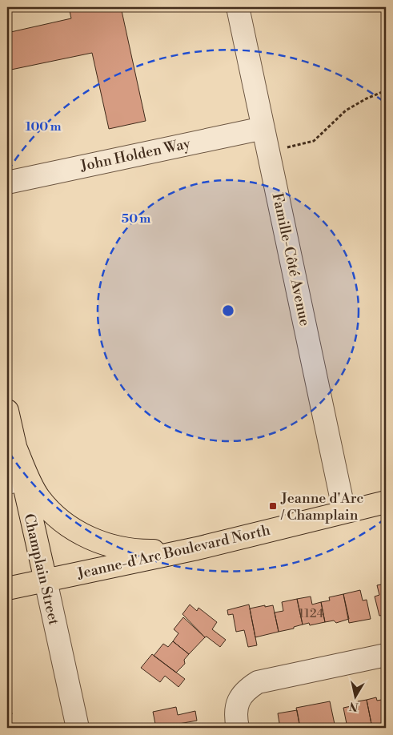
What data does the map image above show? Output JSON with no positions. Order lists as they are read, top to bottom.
{
  "streets": {
    "main road": ["Jeanne-d'Arc Boulevard North", "Champlain Street"],
    "street": ["John Holden Way", "Famille-Côté Avenue"]
  },
  "crossings": [
    ["John Holden Way", "Famille-Côté Avenue"],
    ["Famille-Côté Avenue", "Jeanne-d'Arc Boulevard North"],
    ["Jeanne-d'Arc Boulevard North", "Champlain Street"]
  ],
  "places": {
    "transit": ["Jeanne d'Arc / Champlain"]
  },
  "house_numbers": ["1124"],
  "north": "bottom",
  "rings": ["100 m", "50 m"]
}
